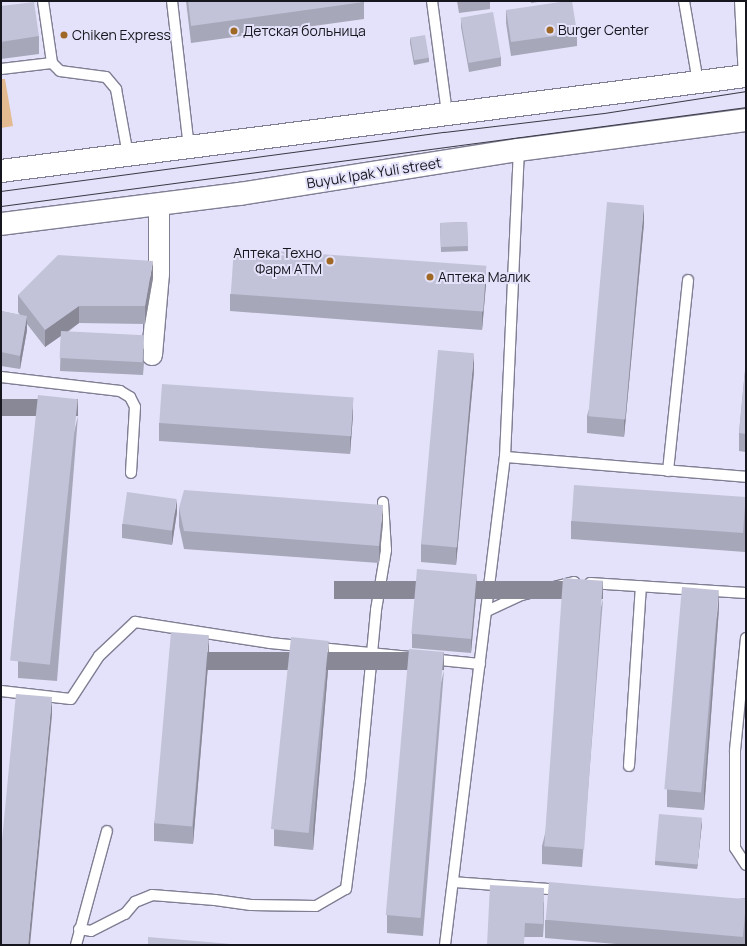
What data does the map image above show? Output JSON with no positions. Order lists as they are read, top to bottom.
{
  "streets": {
    "main road": ["Buyuk Ipak Yuli street"]
  },
  "places": [
    "Burger Center",
    "Детская больница",
    "Chiken Express",
    "Аптека Техно Фарм АТМ",
    "Аптека Малик"
  ]
}
